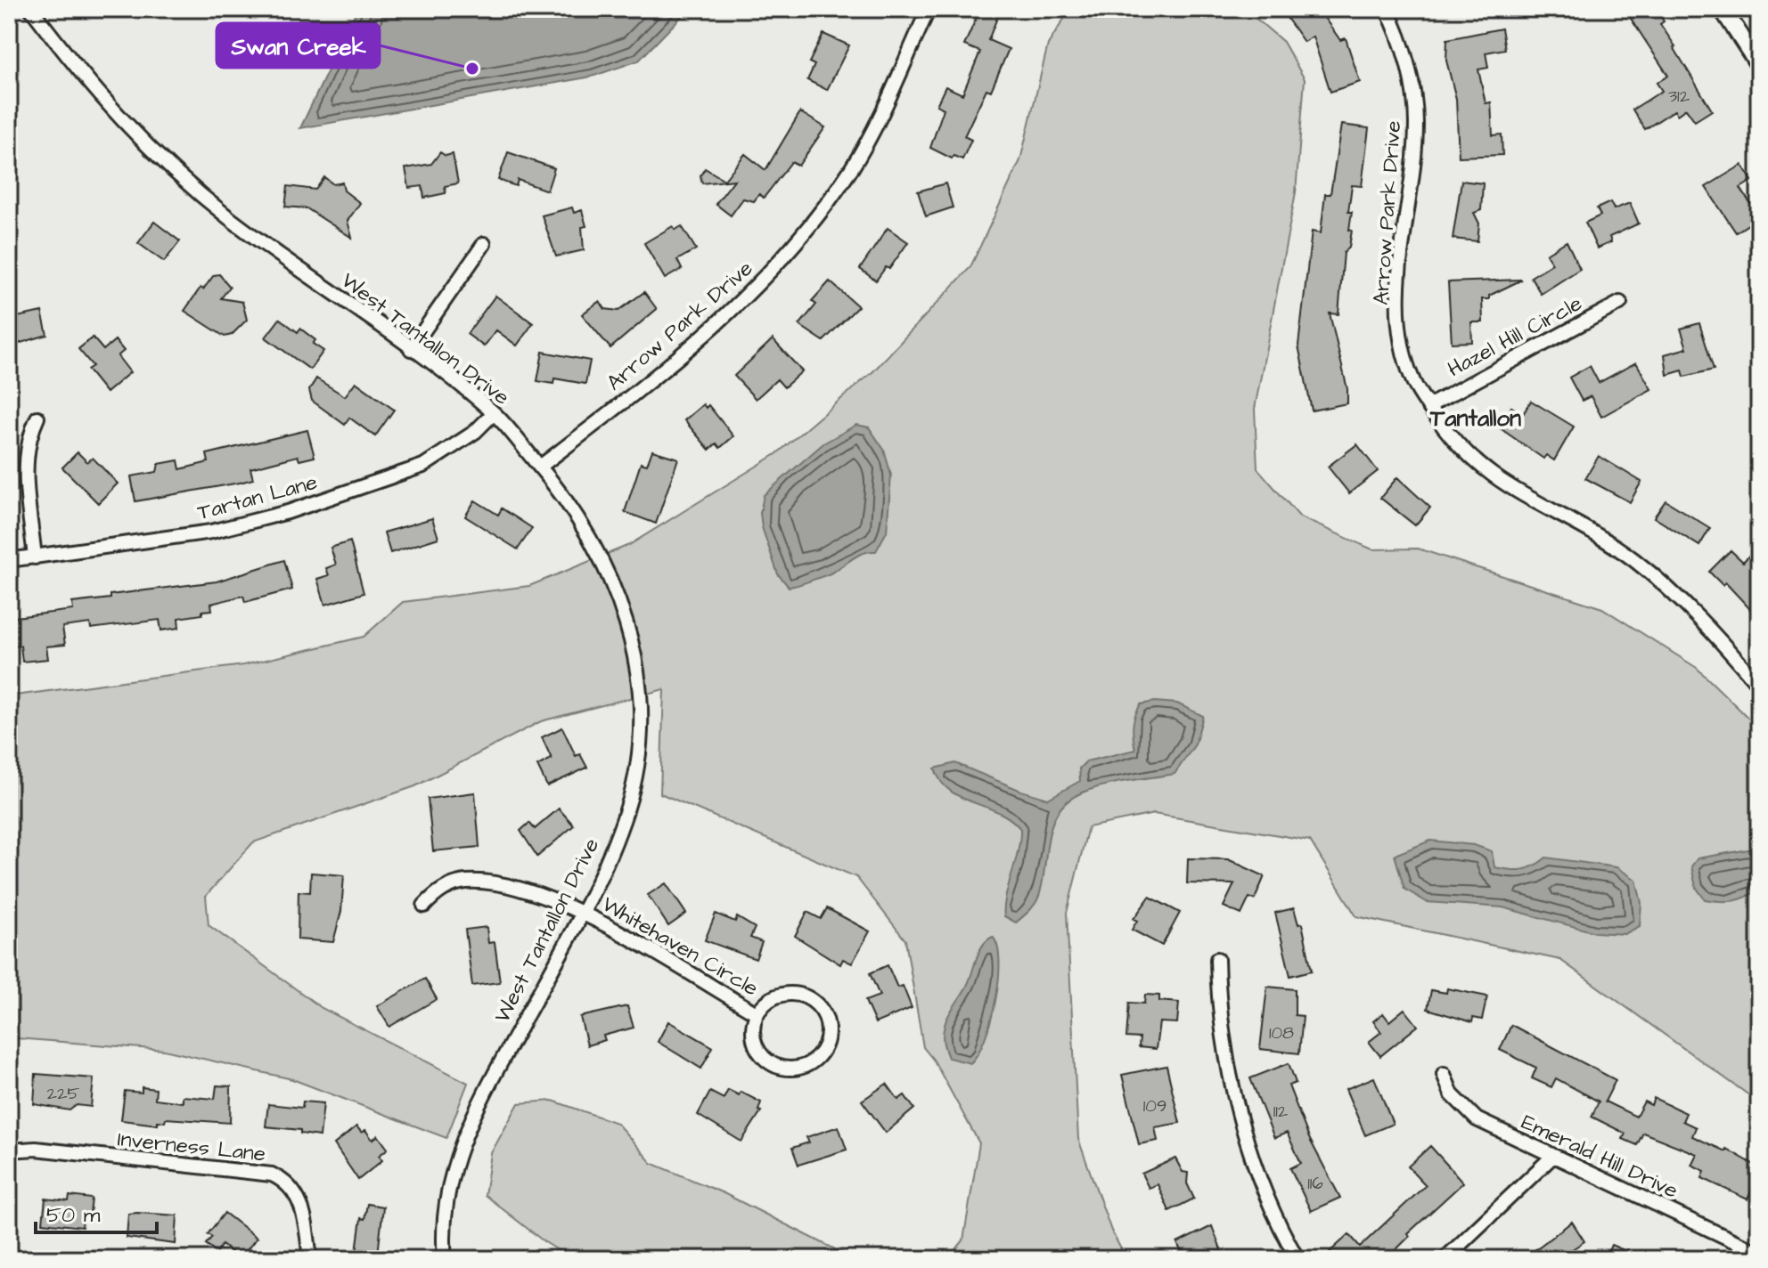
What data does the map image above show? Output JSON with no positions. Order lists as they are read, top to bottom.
{
  "streets": {
    "street": [
      "Arrow Park Drive",
      "Hazel Hill Circle",
      "West Tantallon Drive",
      "Tartan Lane",
      "Whitehaven Circle",
      "Inverness Lane",
      "Emerald Hill Drive"
    ]
  },
  "crossings": [
    ["Arrow Park Drive", "Hazel Hill Circle"],
    ["Arrow Park Drive", "West Tantallon Drive"],
    ["West Tantallon Drive", "Tartan Lane"],
    ["West Tantallon Drive", "Whitehaven Circle"]
  ],
  "districts": ["Tantallon"],
  "places": ["Swan Creek"],
  "house_numbers": [
    "312",
    "108",
    "225",
    "109",
    "112",
    "116"
  ],
  "scale_bar": "50 m"
}
